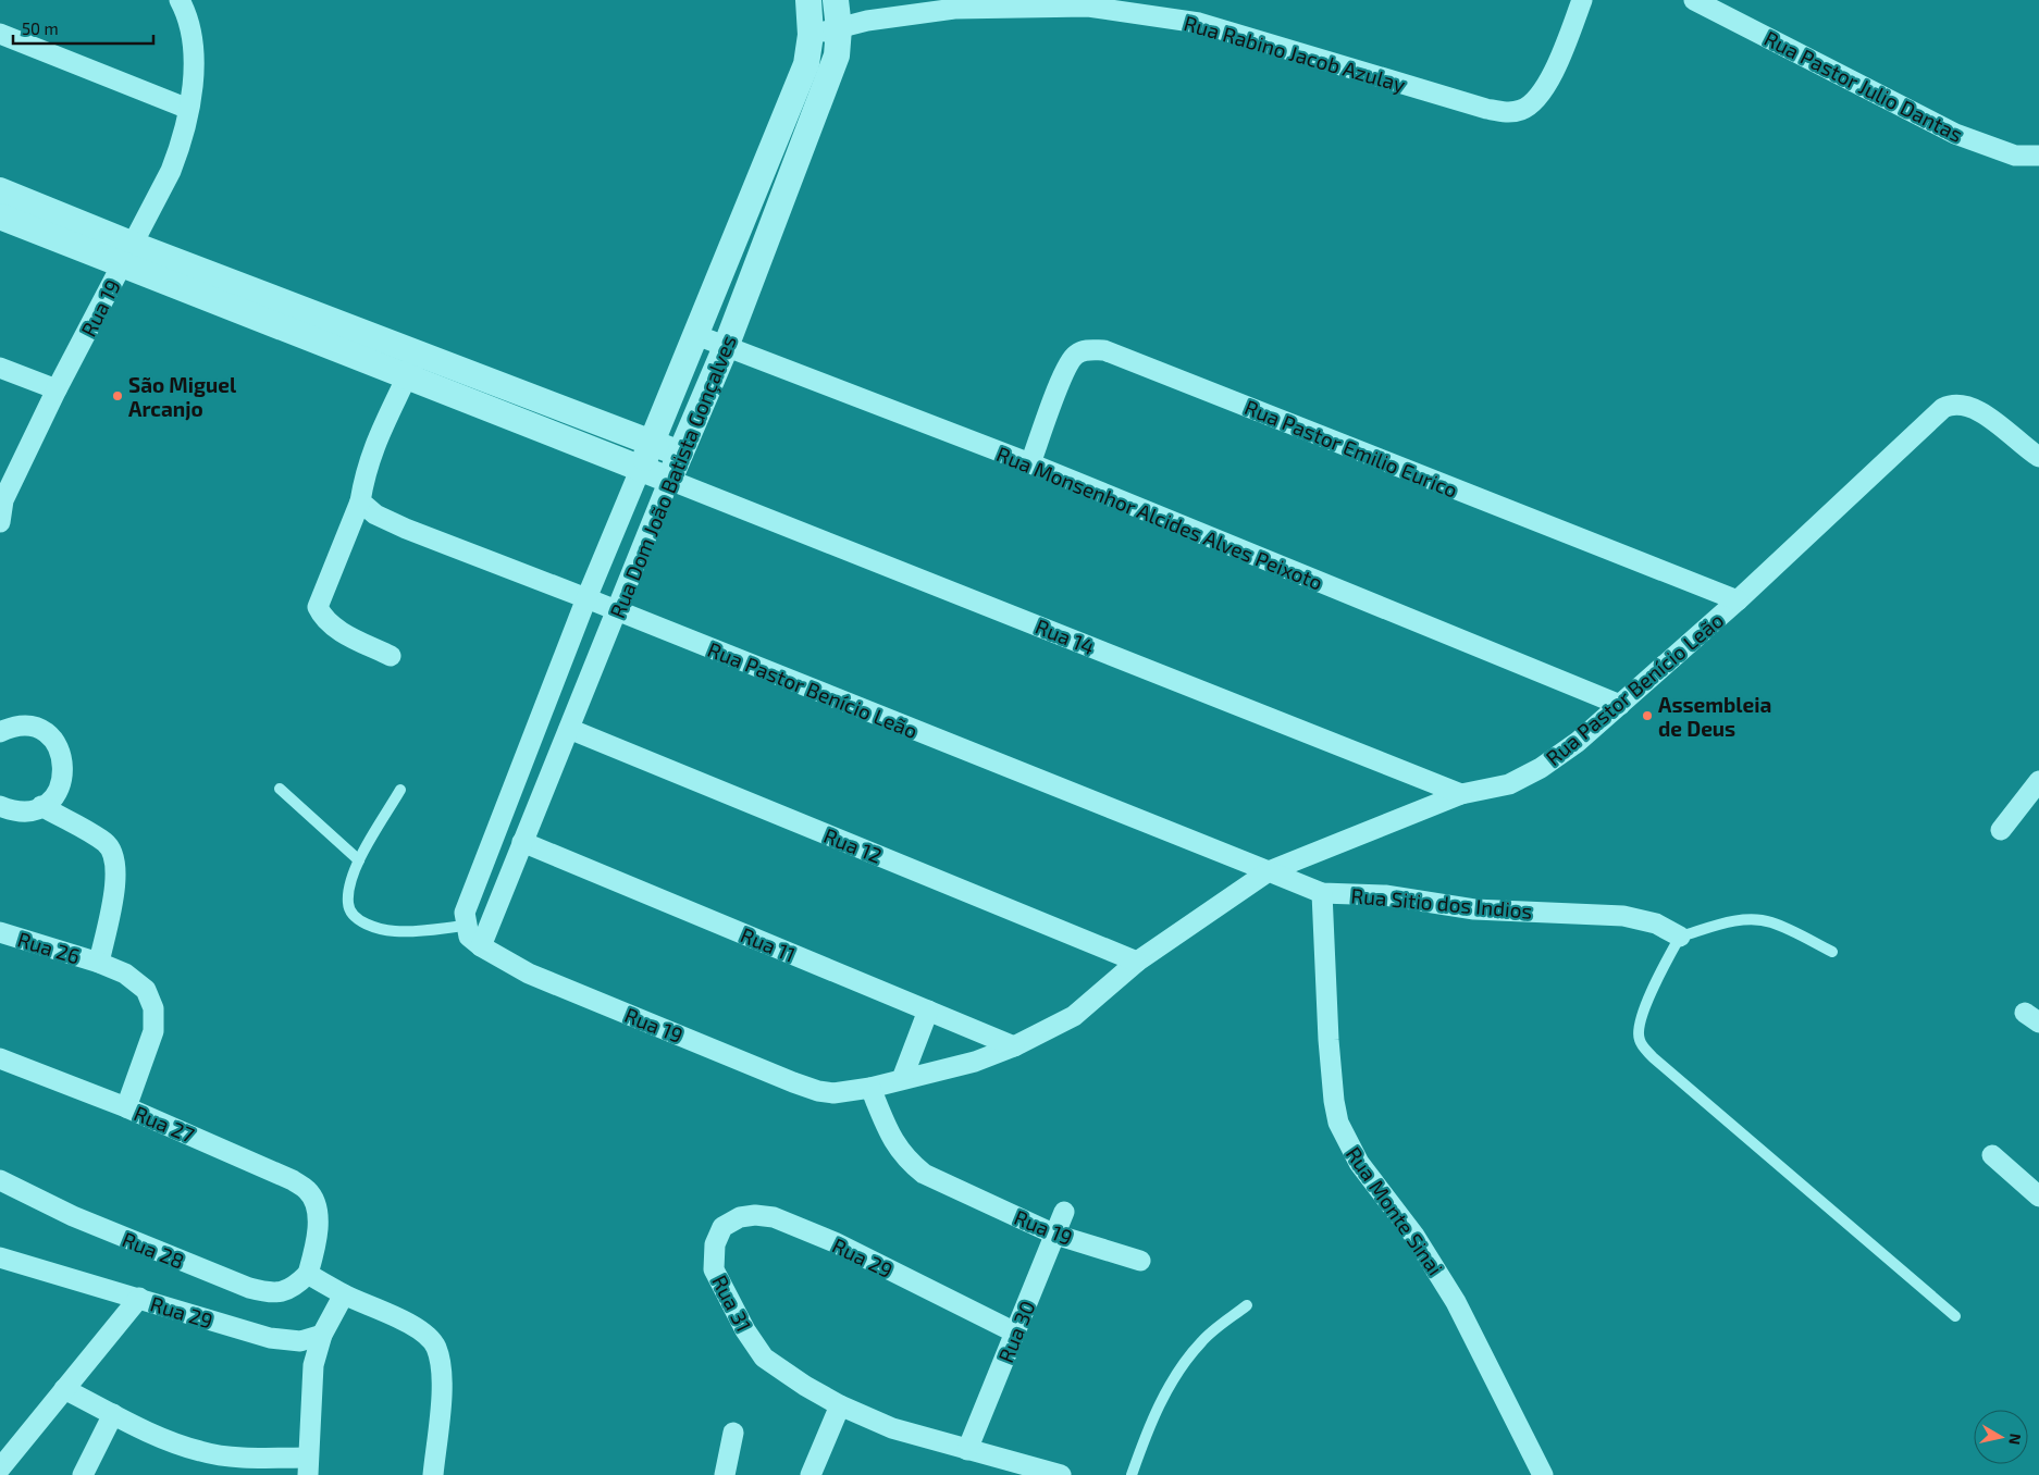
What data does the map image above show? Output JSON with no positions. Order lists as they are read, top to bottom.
{
  "streets": {
    "street": [
      "Rua Rabino Jacob Azulay",
      "Rua Pastor Julio Dantas",
      "Rua 19",
      "Rua Pastor Emilio Eurico",
      "Rua Dom João Batista Gonçalves",
      "Rua Monsenhor Alcides Alves Peixoto",
      "Rua 14",
      "Rua Pastor Benício Leão",
      "Rua 12",
      "Rua Sitio dos Indios",
      "Rua 11",
      "Rua 26",
      "Rua 27",
      "Rua Monte Sinai",
      "Rua 28",
      "Rua 29",
      "Rua 31",
      "Rua 30"
    ]
  },
  "crossings": [
    ["Rua Rabino Jacob Azulay", "Rua Dom João Batista Gonçalves"],
    ["Rua 19", "Rua Dom João Batista Gonçalves"],
    ["Rua 19", "Rua Pastor Benício Leão"],
    ["Rua 19", "Rua 30"],
    ["Rua Pastor Emilio Eurico", "Rua Monsenhor Alcides Alves Peixoto"],
    ["Rua Pastor Emilio Eurico", "Rua Pastor Benício Leão"],
    ["Rua Dom João Batista Gonçalves", "Rua Monsenhor Alcides Alves Peixoto"],
    ["Rua Dom João Batista Gonçalves", "Rua 14"],
    ["Rua Dom João Batista Gonçalves", "Rua Pastor Benício Leão"],
    ["Rua Dom João Batista Gonçalves", "Rua 12"],
    ["Rua Dom João Batista Gonçalves", "Rua 11"],
    ["Rua Monsenhor Alcides Alves Peixoto", "Rua Pastor Benício Leão"],
    ["Rua 14", "Rua Pastor Benício Leão"],
    ["Rua Pastor Benício Leão", "Rua 12"],
    ["Rua Pastor Benício Leão", "Rua Sitio dos Indios"],
    ["Rua Pastor Benício Leão", "Rua 11"],
    ["Rua Sitio dos Indios", "Rua Monte Sinai"],
    ["Rua 26", "Rua 27"],
    ["Rua 27", "Rua 28"],
    ["Rua 29", "Rua 31"],
    ["Rua 29", "Rua 30"]
  ],
  "places": ["São Miguel Arcanjo", "Assembleia de Deus"],
  "scale_bar": "50 m",
  "north": "right"
}
